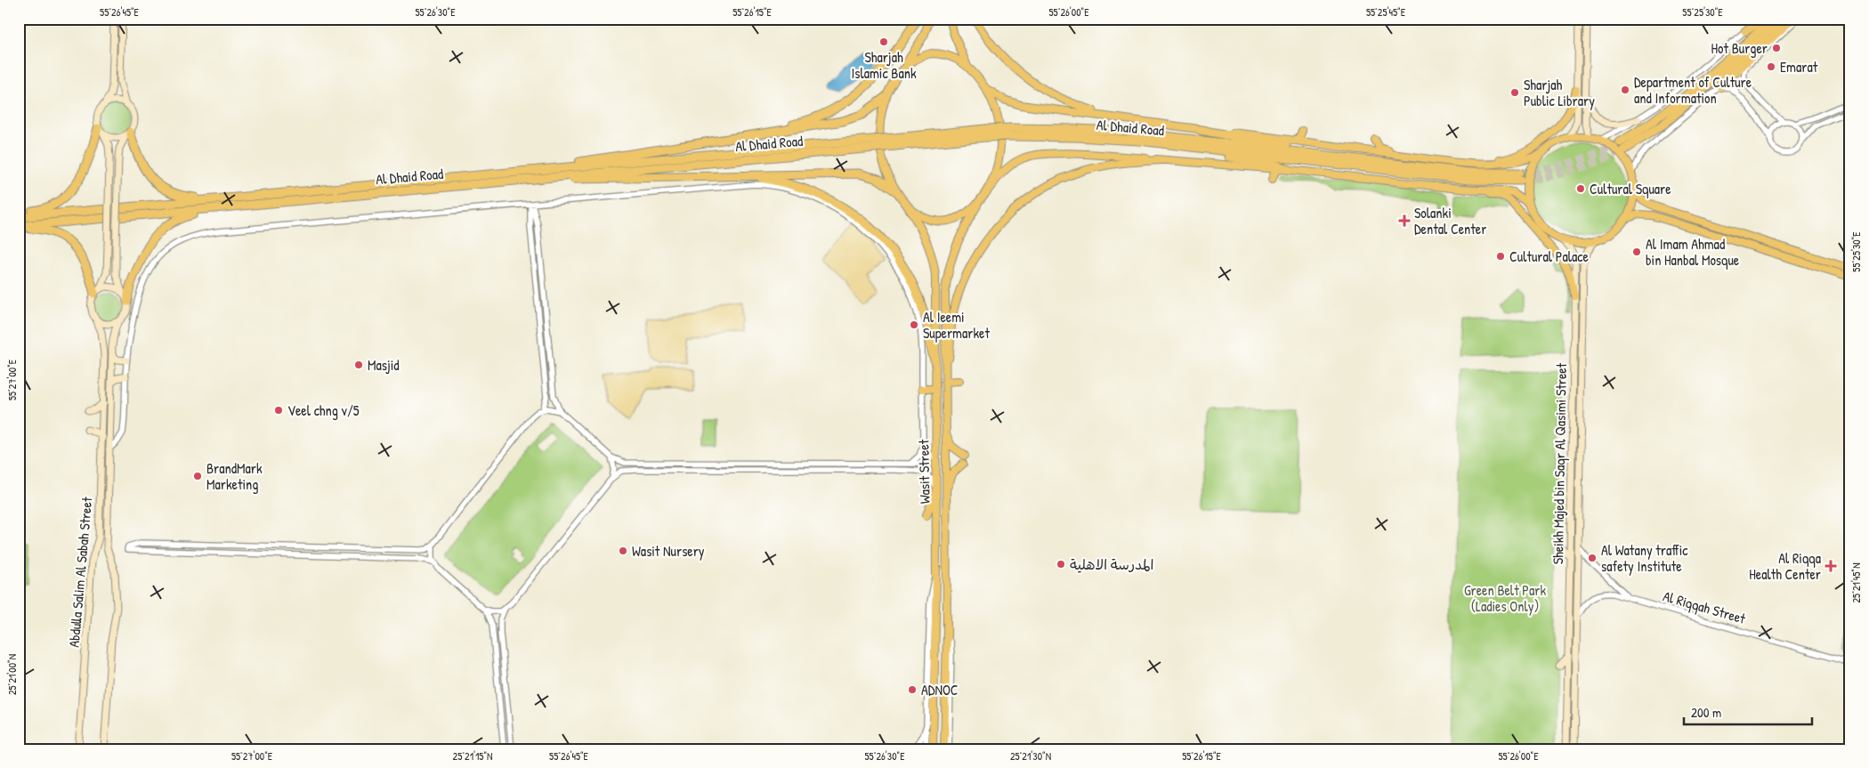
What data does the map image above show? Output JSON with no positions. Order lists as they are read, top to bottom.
{
  "streets": {
    "highway": ["Al Dhaid Road"],
    "main road": ["Sheikh Majed bin Saqr Al Qasimi Street", "Wasit Street", "Abdulla Salim Al Sabah Street"],
    "street": ["Al Riqqah Street"]
  },
  "crossings": [
    ["Sheikh Majed bin Saqr Al Qasimi Street", "Al Riqqah Street"]
  ],
  "parks": ["Green Belt Park (Ladies Only)"],
  "places": {
    "other": [
      "Sharjah Islamic Bank",
      "Hot Burger",
      "Emarat",
      "Department of Culture and Information",
      "Sharjah Public Library",
      "Cultural Square",
      "Al Imam Ahmad bin Hanbal Mosque",
      "Cultural Palace",
      "Al Ieemi Supermarket",
      "Masjid",
      "Veel chng v/5",
      "BrandMark Marketing",
      "Wasit Nursery",
      "Al Watany traffic safety Institute",
      "المدرسة الاهلية",
      "ADNOC"
    ],
    "health": ["Solanki Dental Center", "Al Riqqa Health Center"]
  },
  "scale_bar": "200 m",
  "coordinates": [
    "55°26'45\"E",
    "55°26'30\"E",
    "55°26'15\"E",
    "55°26'00\"E",
    "55°25'45\"E",
    "55°25'30\"E",
    "55°27'00\"E",
    "25°21'45\"N",
    "25°21'00\"N",
    "25°21'15\"N",
    "25°21'30\"N"
  ]
}
